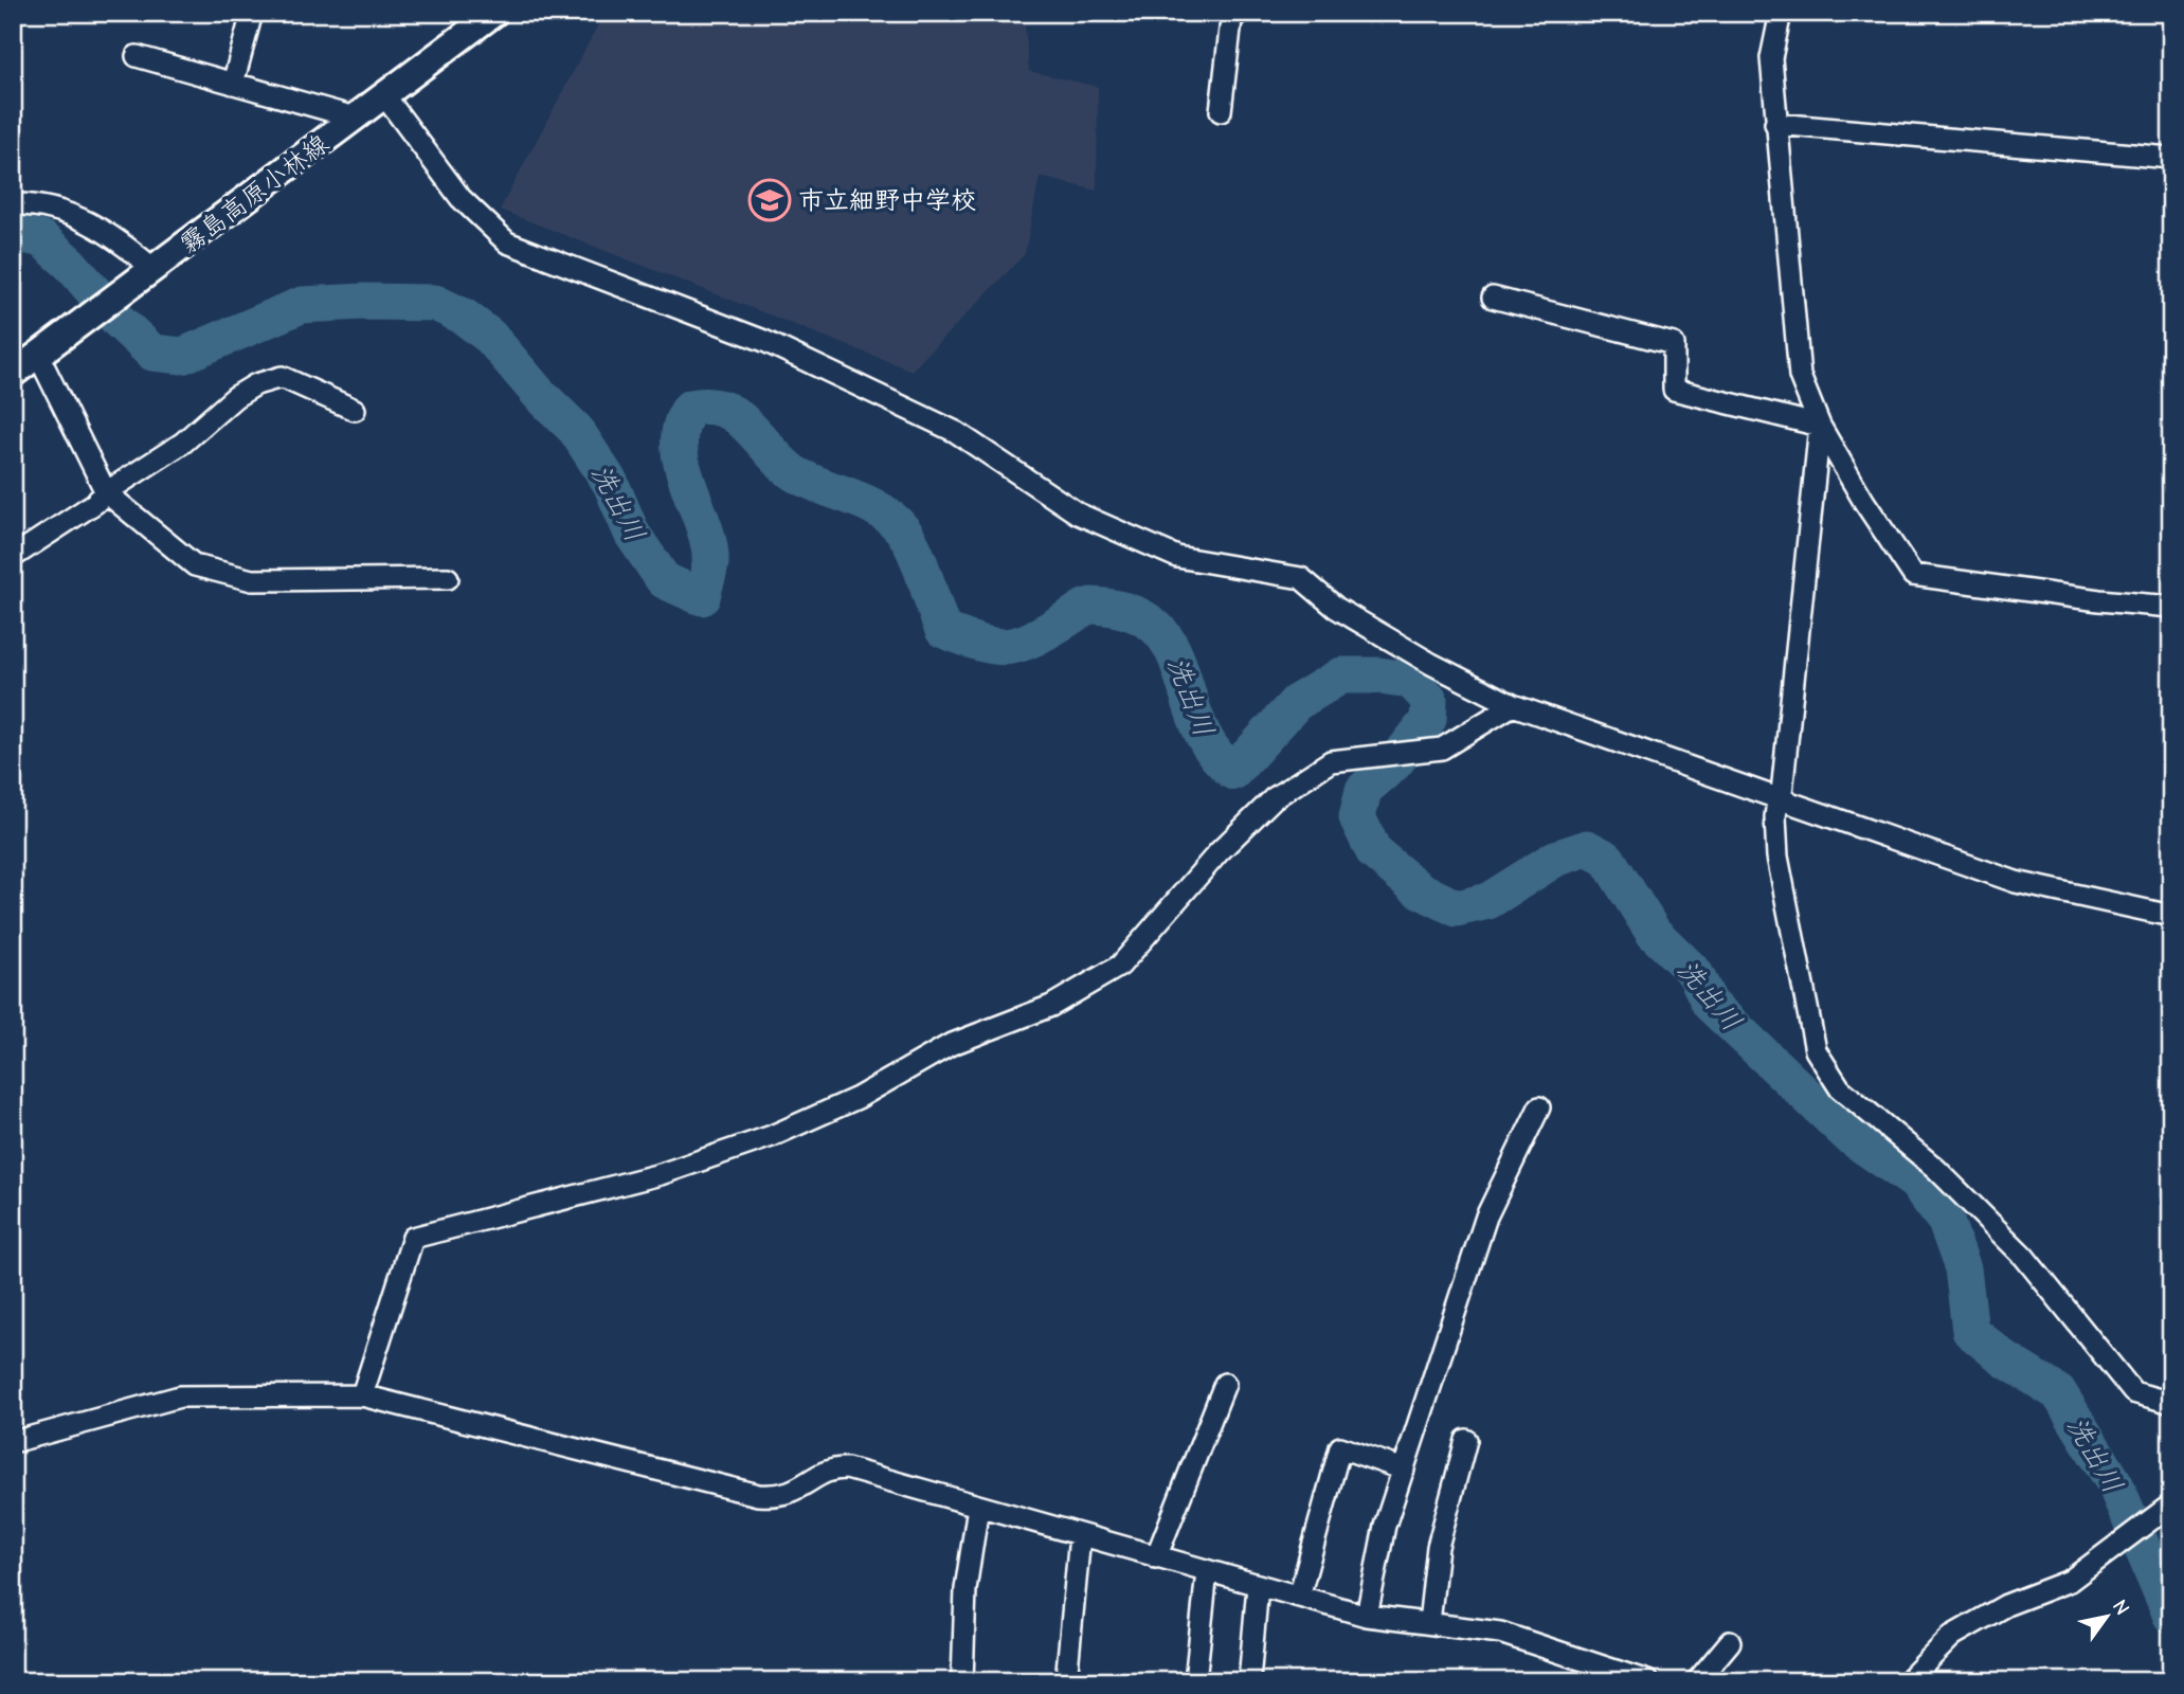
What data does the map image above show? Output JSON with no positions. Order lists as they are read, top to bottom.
{
  "streets": {
    "main road": ["霧島高原小林線"]
  },
  "water": ["洗出川"],
  "places": {
    "school or university": ["市立細野中学校"]
  },
  "north": "top right"
}
